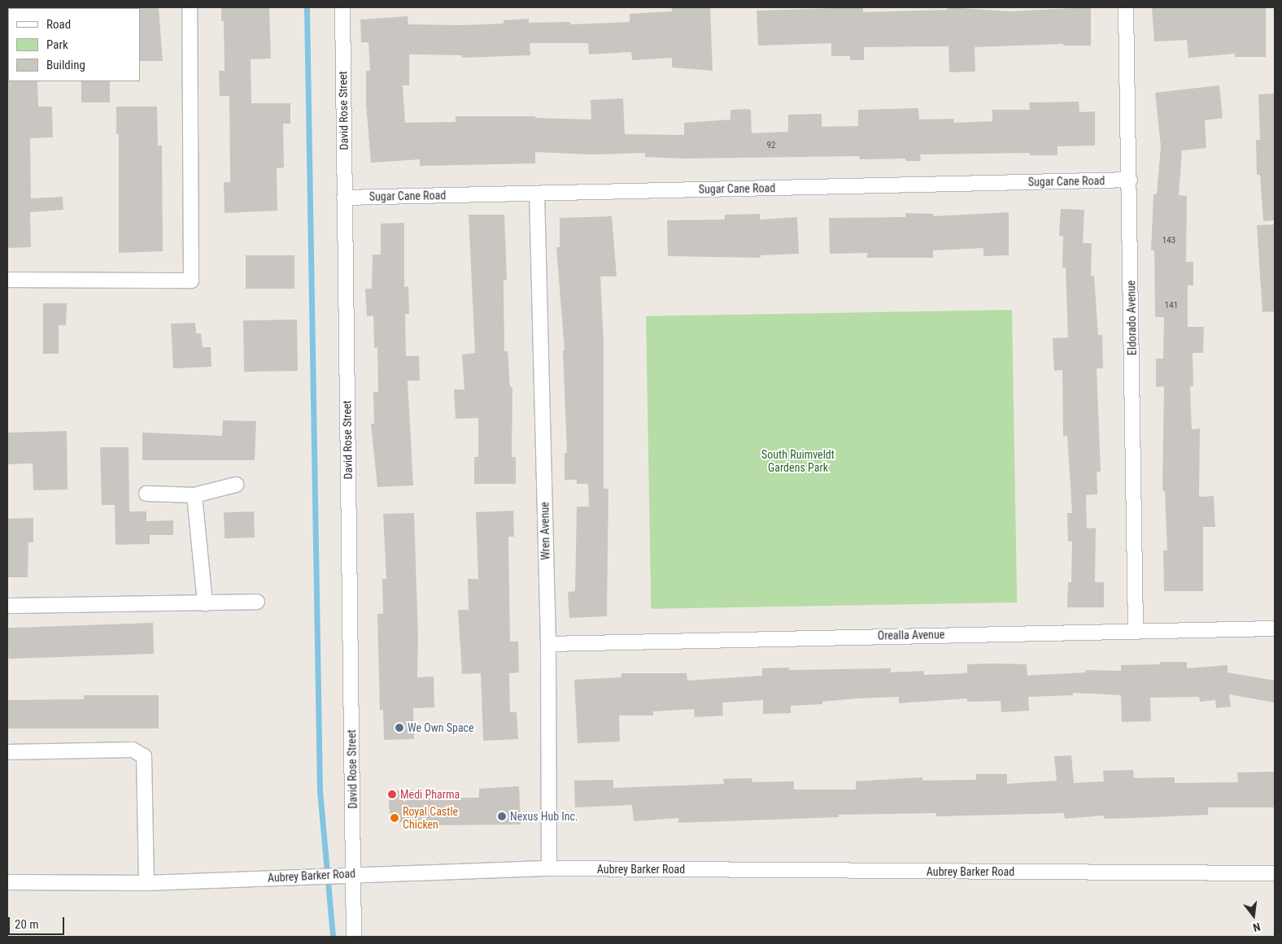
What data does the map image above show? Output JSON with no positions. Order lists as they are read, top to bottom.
{
  "streets": {
    "street": [
      "David Rose Street",
      "Sugar Cane Road",
      "Eldorado Avenue",
      "Wren Avenue",
      "Orealla Avenue",
      "Aubrey Barker Road"
    ]
  },
  "crossings": [
    ["David Rose Street", "Sugar Cane Road"],
    ["David Rose Street", "Aubrey Barker Road"],
    ["Sugar Cane Road", "Eldorado Avenue"],
    ["Sugar Cane Road", "Wren Avenue"],
    ["Eldorado Avenue", "Orealla Avenue"],
    ["Wren Avenue", "Orealla Avenue"],
    ["Wren Avenue", "Aubrey Barker Road"]
  ],
  "parks": ["South Ruimveldt Gardens Park"],
  "places": [
    "We Own Space",
    "Medi Pharma",
    "Nexus Hub Inc.",
    "Royal Castle Chicken"
  ],
  "house_numbers": ["92", "143", "141"],
  "legend": ["Road", "Park", "Building"],
  "scale_bar": "20 m",
  "north": "bottom"
}
